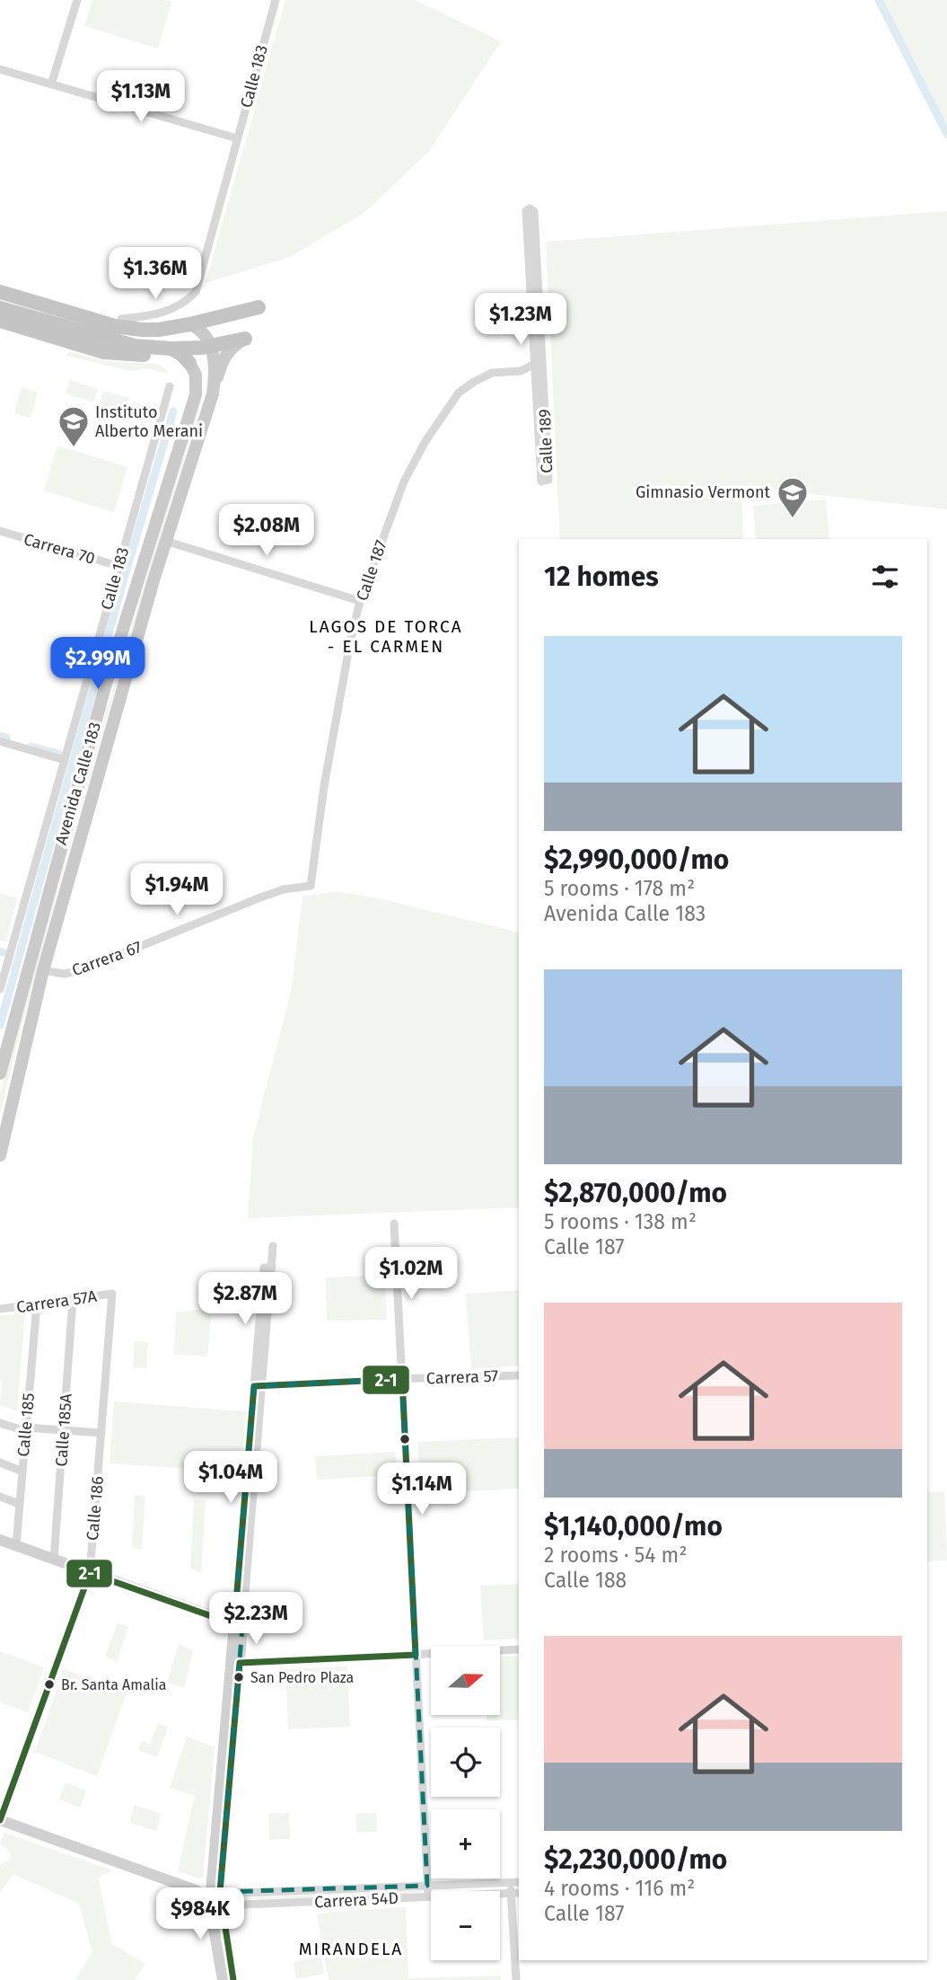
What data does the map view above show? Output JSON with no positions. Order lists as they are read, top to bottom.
{
  "streets": {
    "main road": ["Avenida Calle 183"],
    "street": [
      "Calle 183",
      "Calle 189",
      "Carrera 70",
      "Calle 187",
      "Carrera 67",
      "Carrera 57A",
      "Carrera 57",
      "Calle 185",
      "Calle 185A",
      "Calle 186",
      "Carrera 54D"
    ]
  },
  "crossings": [
    ["Calle 183", "Carrera 70"],
    ["Calle 189", "Calle 187"],
    ["Calle 187", "Carrera 67"],
    ["Avenida Calle 183", "Carrera 67"],
    ["Carrera 57A", "Calle 185"],
    ["Carrera 57A", "Calle 185A"],
    ["Carrera 57A", "Calle 186"],
    ["Calle 186", "Carrera 54D"]
  ],
  "districts": ["LAGOS DE TORCA - EL CARMEN", "MIRANDELA"],
  "places": {
    "school or university": ["Instituto Alberto Merani", "Gimnasio Vermont"],
    "other": ["San Pedro Plaza", "Br. Santa Amalia"]
  },
  "lines": ["transit line 2-1"],
  "north": "right",
  "page": {
    "price": [
      "$1.13M",
      "$1.36M",
      "$1.23M",
      "$2.08M",
      "$2.99M",
      "$1.94M",
      "$1.02M",
      "$2.87M",
      "$1.04M",
      "$1.14M",
      "$2.23M",
      "$984K"
    ],
    "heading": "12 homes",
    "list": [
      {
        "name": "$2,990,000/mo",
        "note": "5 rooms · 178 m² · Avenida Calle 183"
      },
      {
        "name": "$2,870,000/mo",
        "note": "5 rooms · 138 m² · Calle 187"
      },
      {
        "name": "$1,140,000/mo",
        "note": "2 rooms · 54 m² · Calle 188"
      },
      {
        "name": "$2,230,000/mo",
        "note": "4 rooms · 116 m² · Calle 187"
      }
    ],
    "map_buttons": ["+", "−"]
  }
}
